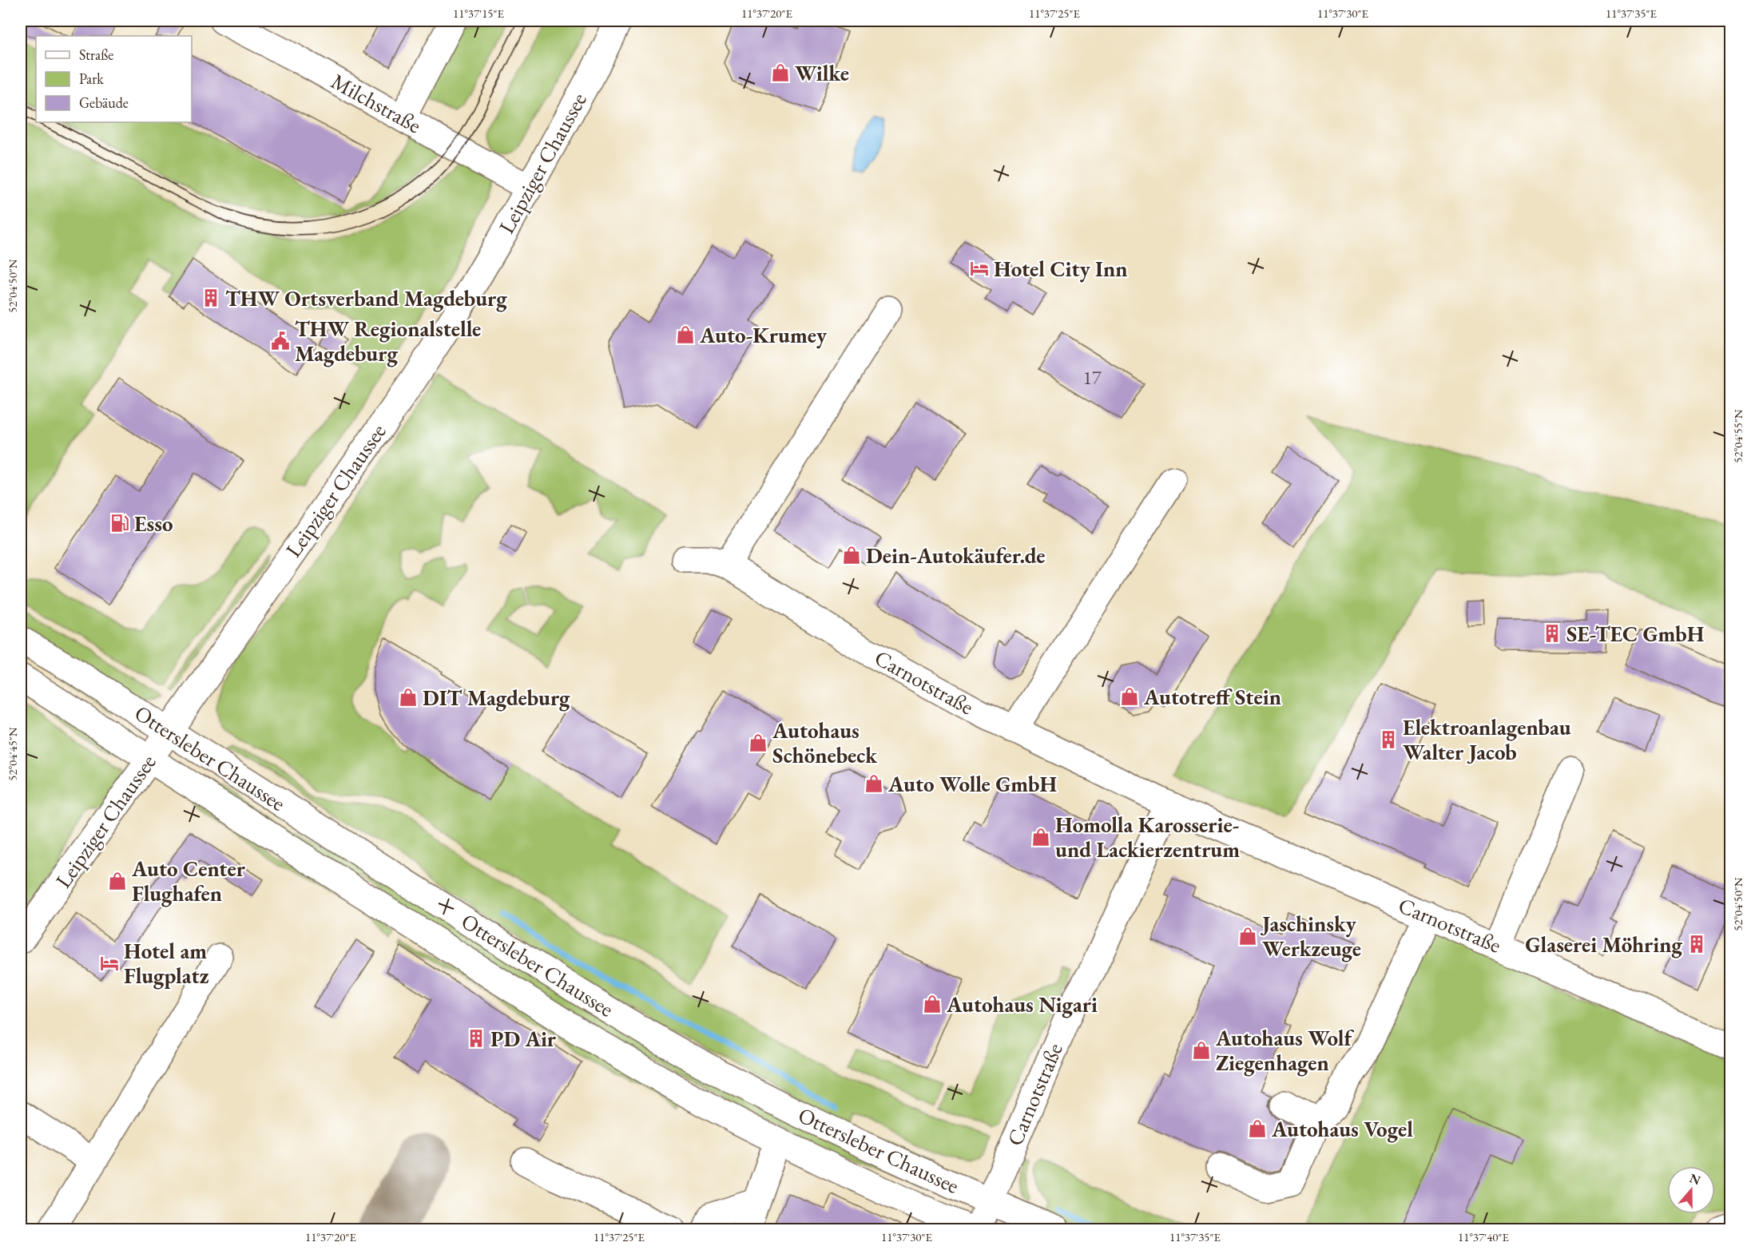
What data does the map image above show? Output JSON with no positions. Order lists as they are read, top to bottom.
{
  "streets": {
    "main road": [
      "Milchstraße",
      "Leipziger Chaussee",
      "Carnotstraße",
      "Ottersleber Chaussee"
    ]
  },
  "crossings": [
    ["Milchstraße", "Leipziger Chaussee"],
    ["Leipziger Chaussee", "Ottersleber Chaussee"],
    ["Carnotstraße", "Ottersleber Chaussee"]
  ],
  "places": {
    "shop": [
      "Wilke",
      "Auto-Krumey",
      "Dein-Autokäufer.de",
      "Autotreff Stein",
      "DIT Magdeburg",
      "Autohaus Schönebeck",
      "Auto Wolle GmbH",
      "Homolla Karosserie- und Lackierzentrum",
      "Auto Center Flughafen",
      "Jaschinsky Werkzeuge",
      "Autohaus Nigari",
      "Autohaus Wolf Ziegenhagen",
      "Autohaus Vogel"
    ],
    "hotel": ["Hotel City Inn", "Hotel am Flugplatz"],
    "building": [
      "THW Ortsverband Magdeburg",
      "SE-TEC GmbH",
      "Elektroanlagenbau Walter Jacob",
      "Glaserei Möhring",
      "PD Air"
    ],
    "public building": ["THW Regionalstelle Magdeburg"],
    "fuel station": ["Esso"]
  },
  "house_numbers": ["17"],
  "legend": ["Straße", "Park", "Gebäude"],
  "north": "top",
  "coordinates": [
    "11°37'15\"E",
    "11°37'20\"E",
    "11°37'25\"E",
    "11°37'30\"E",
    "11°37'35\"E",
    "52°04'50\"N",
    "52°04'55\"N",
    "52°04'45\"N",
    "11°37'40\"E"
  ]
}
